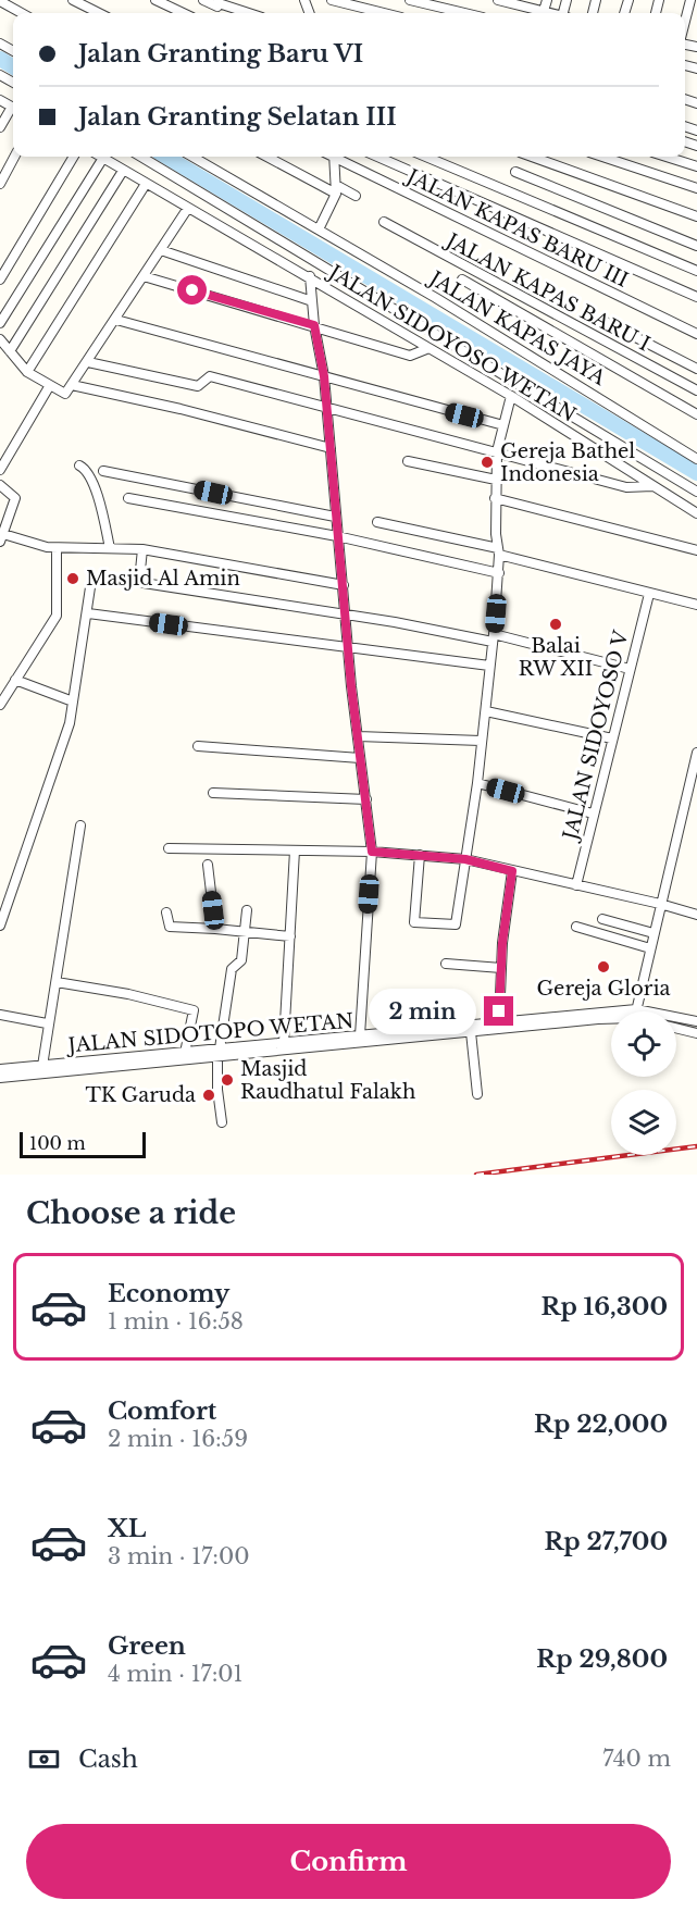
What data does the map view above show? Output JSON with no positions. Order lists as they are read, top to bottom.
{
  "streets": {
    "street": [
      "JALAN KAPAS BARU III",
      "JALAN KAPAS BARU I",
      "JALAN KAPAS JAYA",
      "JALAN SIDOYOSO WETAN",
      "JALAN SIDOYOSO V",
      "JALAN SIDOTOPO WETAN"
    ]
  },
  "places": [
    "Gereja Bathel Indonesia",
    "Masjid Al Amin",
    "Balai RW XII",
    "Gereja Gloria",
    "Masjid Raudhatul Falakh",
    "TK Garuda"
  ],
  "scale_bar": "100 m",
  "page": {
    "banner": ["Jalan Granting Baru VI", "Jalan Granting Selatan III"],
    "bubble": "2 min",
    "scale": "100 m",
    "heading": "Choose a ride",
    "list": [
      {
        "name": "Economy",
        "note": "1 min · 16:58",
        "value": "Rp 16,300"
      },
      {
        "name": "Comfort",
        "note": "2 min · 16:59",
        "value": "Rp 22,000"
      },
      {
        "name": "XL",
        "note": "3 min · 17:00",
        "value": "Rp 27,700"
      },
      {
        "name": "Green",
        "note": "4 min · 17:01",
        "value": "Rp 29,800"
      }
    ],
    "pay": ["Cash", "740 m"],
    "buttons": "Confirm"
  }
}
